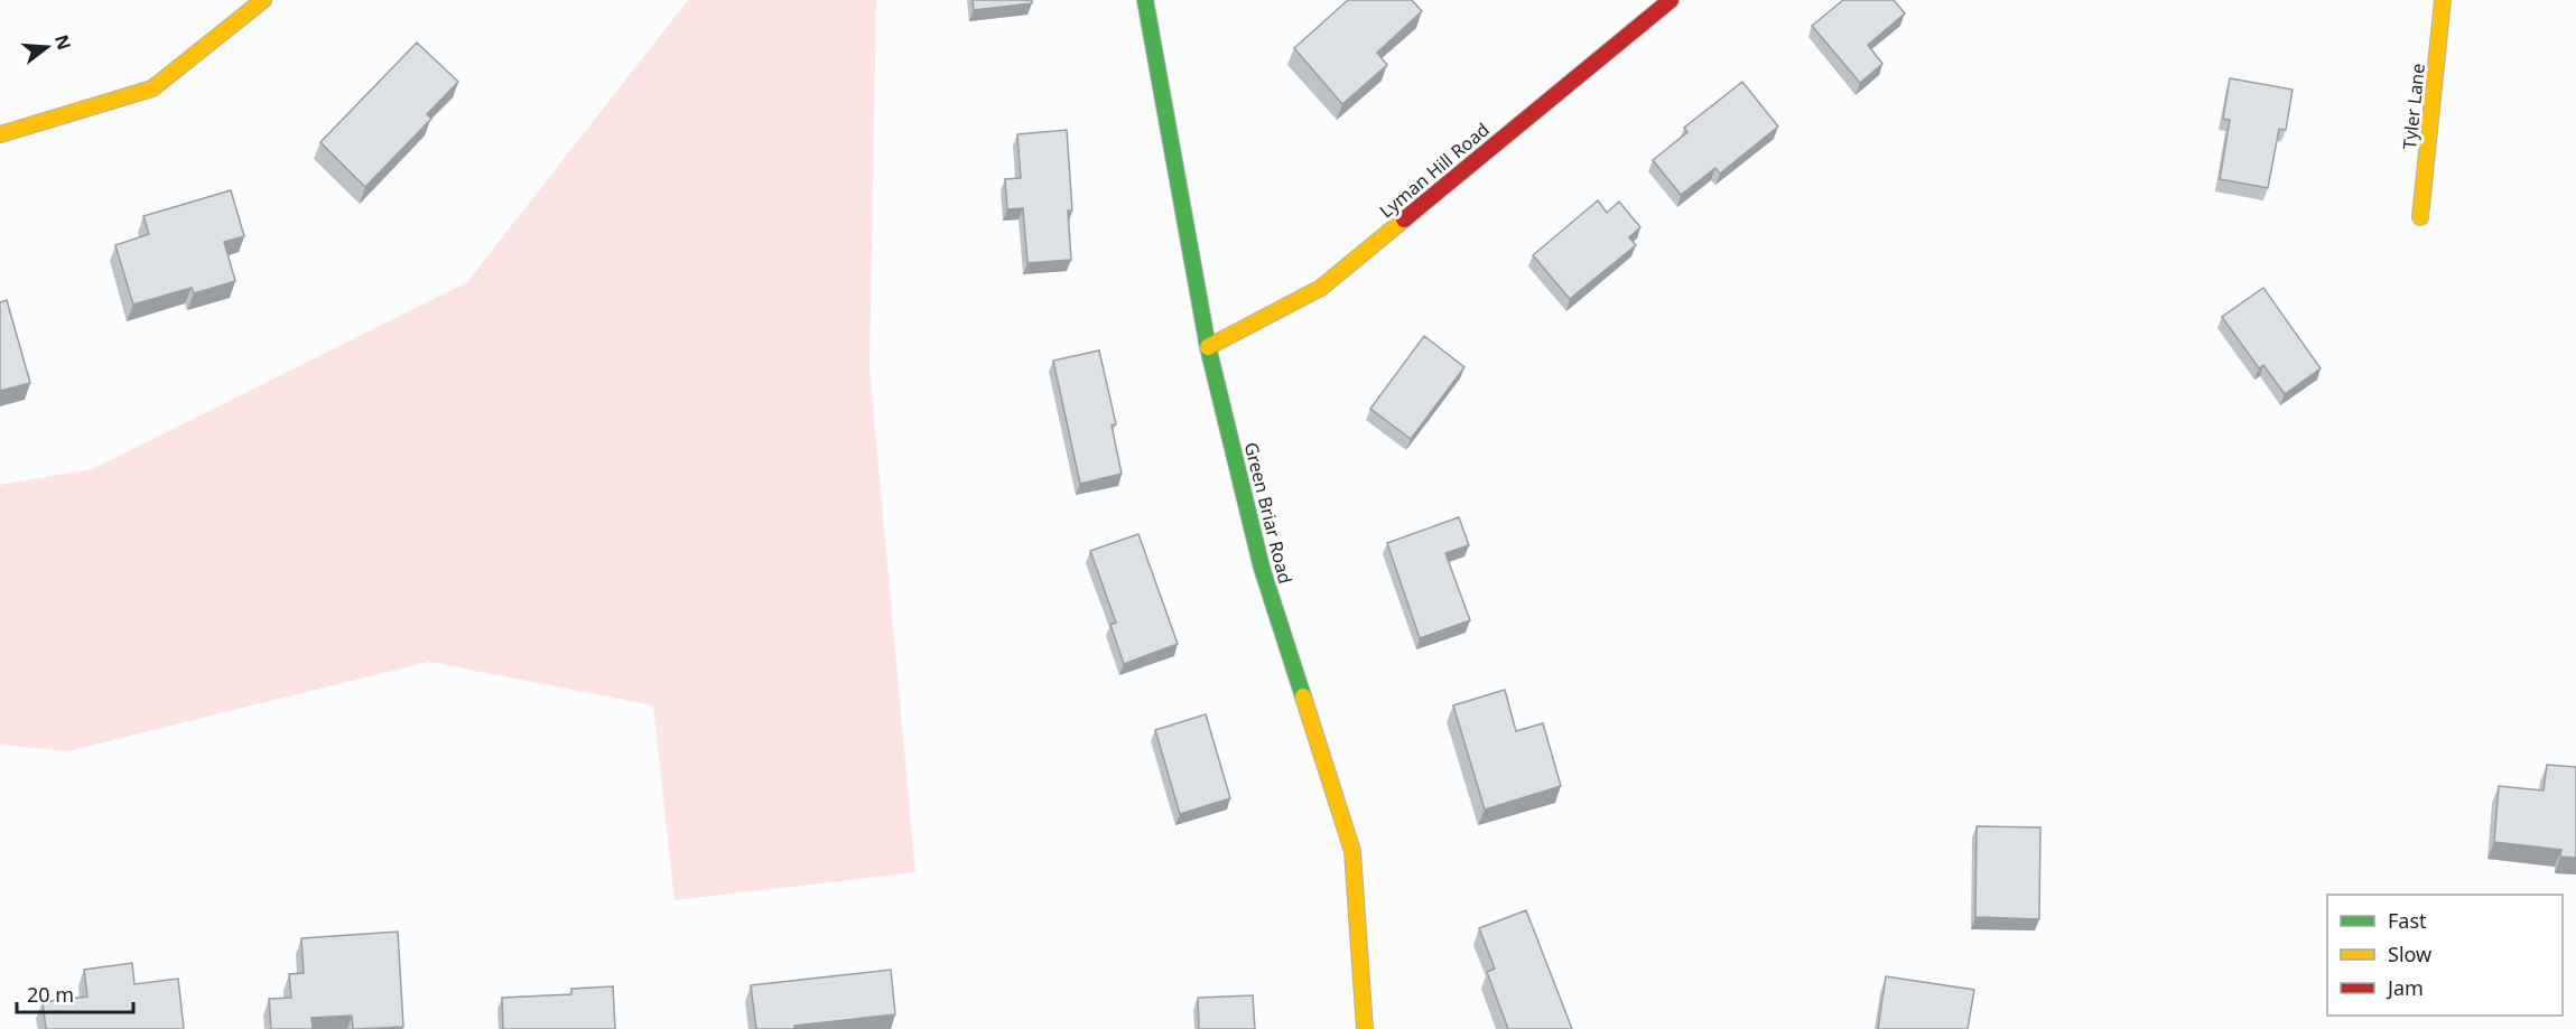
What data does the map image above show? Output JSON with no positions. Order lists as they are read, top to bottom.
{
  "streets": {
    "street": ["Tyler Lane", "Lyman Hill Road", "Green Briar Road"]
  },
  "crossings": [
    ["Lyman Hill Road", "Green Briar Road"]
  ],
  "legend": ["Fast", "Slow", "Jam"],
  "scale_bar": "20 m",
  "north": "right"
}
